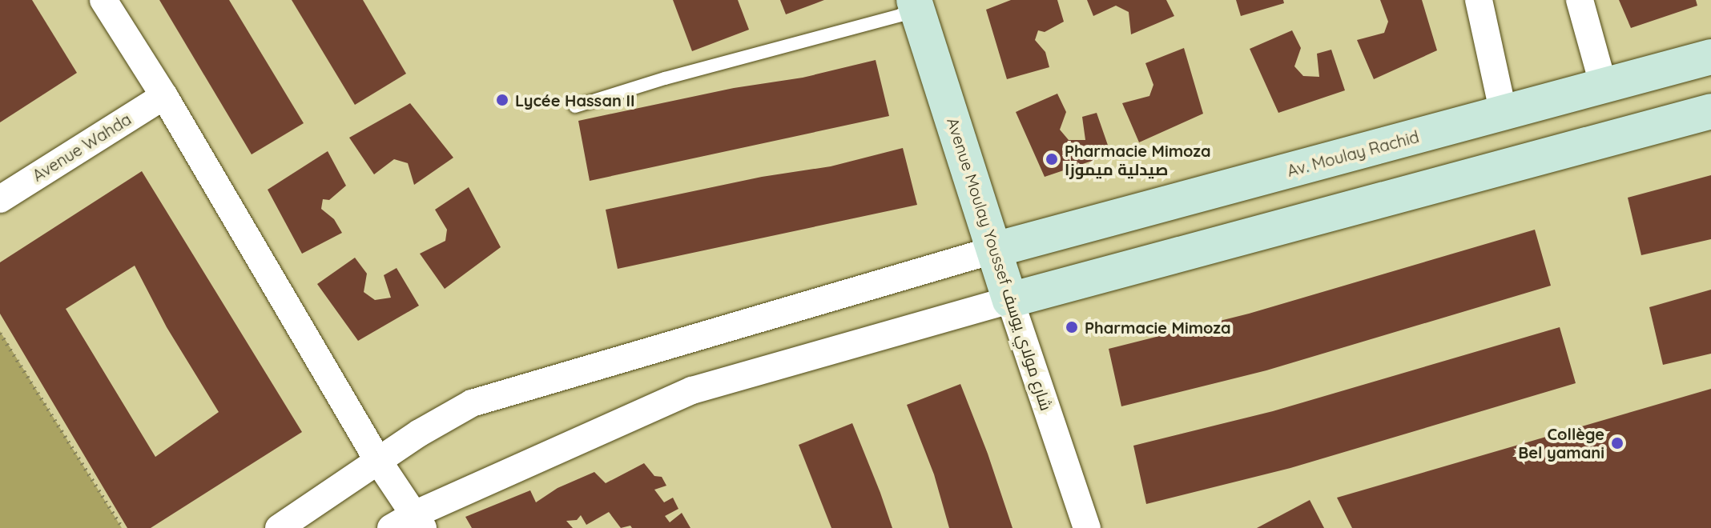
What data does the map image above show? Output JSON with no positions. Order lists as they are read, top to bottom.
{
  "streets": {
    "street": ["Avenue Wahda", "Av. Moulay Rachid", "Avenue Moulay Youssef شارع مولاي يوسف"]
  },
  "crossings": [
    ["Av. Moulay Rachid", "Avenue Moulay Youssef شارع مولاي يوسف"]
  ],
  "places": [
    "Lycée Hassan II",
    "Pharmacie Mimoza صيدلية ميموزا",
    "Pharmacie Mimoza",
    "Collège Bel yamani"
  ]
}
